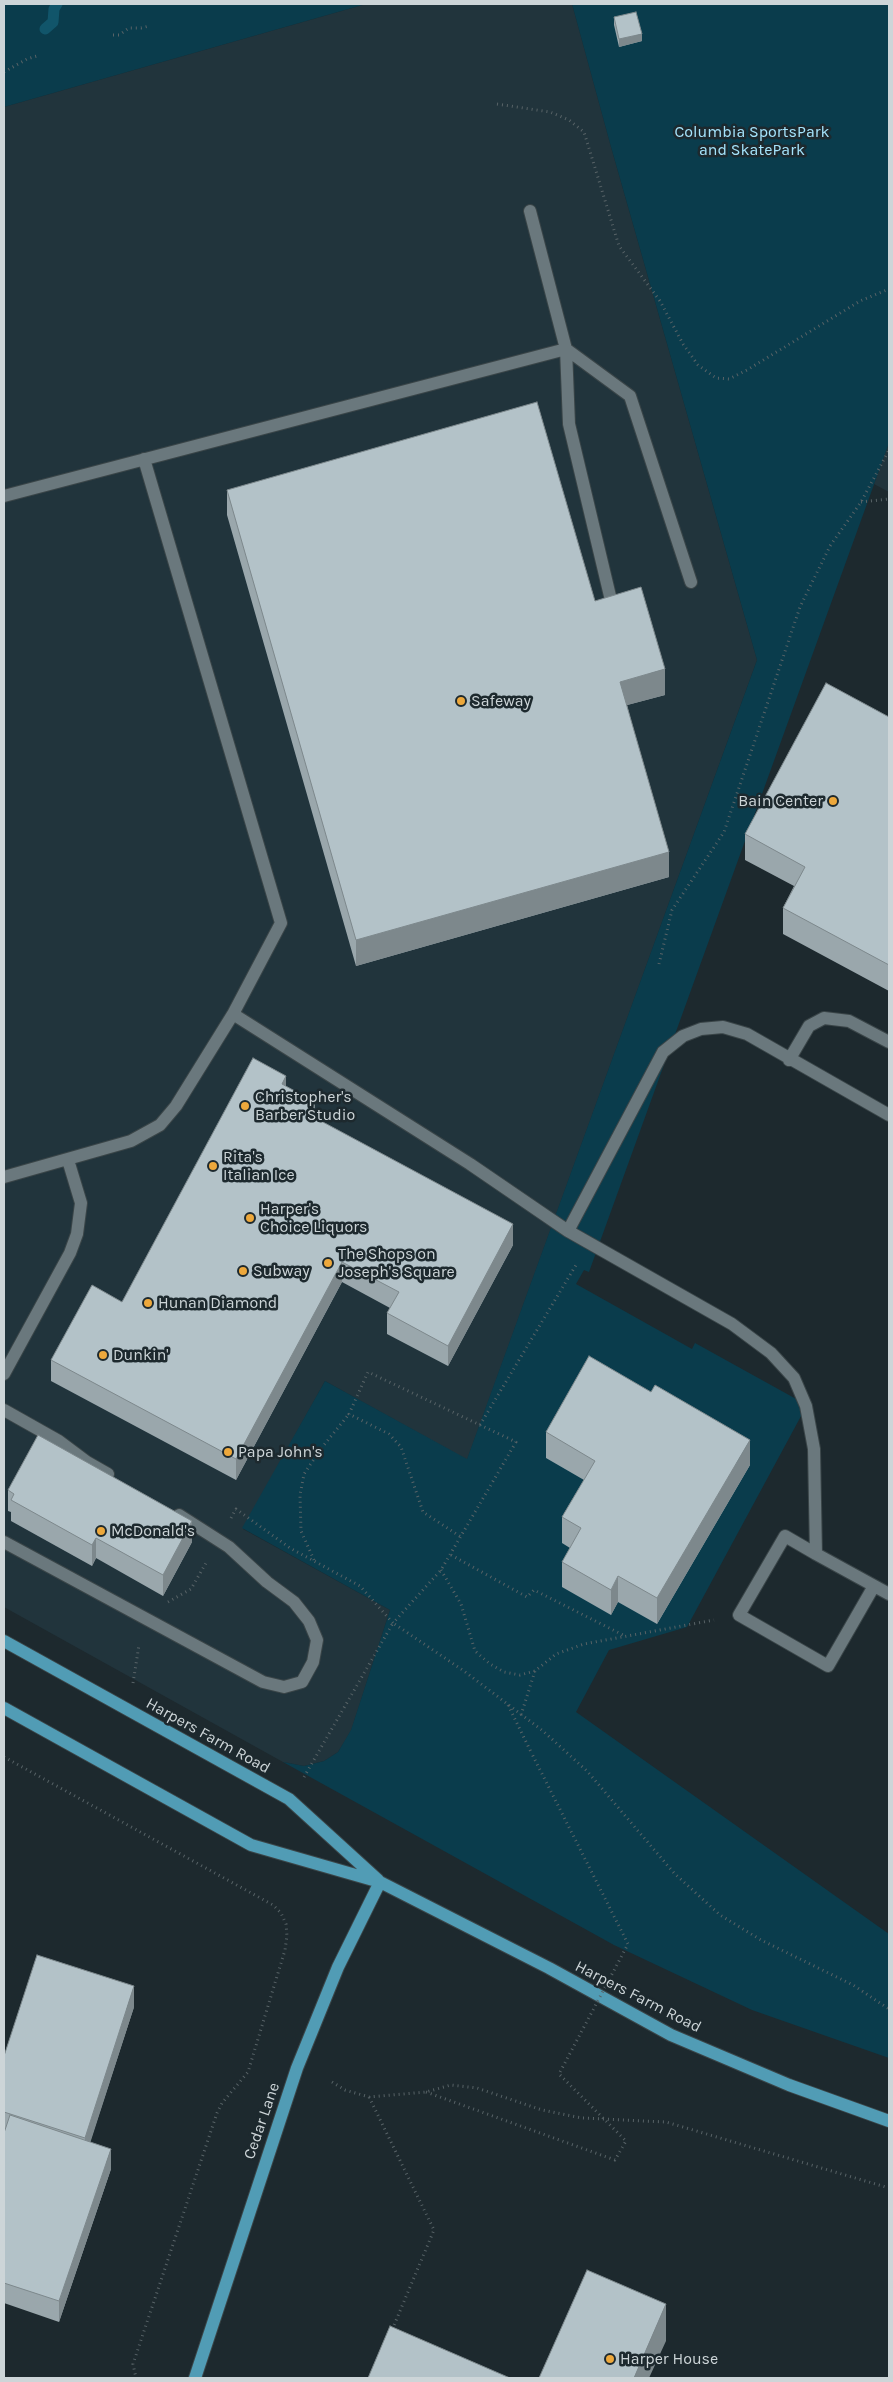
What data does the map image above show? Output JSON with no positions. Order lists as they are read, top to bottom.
{
  "streets": {
    "main road": ["Harpers Farm Road", "Cedar Lane"]
  },
  "crossings": [
    ["Harpers Farm Road", "Cedar Lane"]
  ],
  "parks": ["Columbia SportsPark and SkatePark"],
  "places": [
    "Safeway",
    "Bain Center",
    "Christopher's Barber Studio",
    "Rita's Italian Ice",
    "Harper's Choice Liquors",
    "The Shops on Joseph's Square",
    "Subway",
    "Hunan Diamond",
    "Dunkin'",
    "Papa John's",
    "McDonald's",
    "Harper House"
  ]
}
